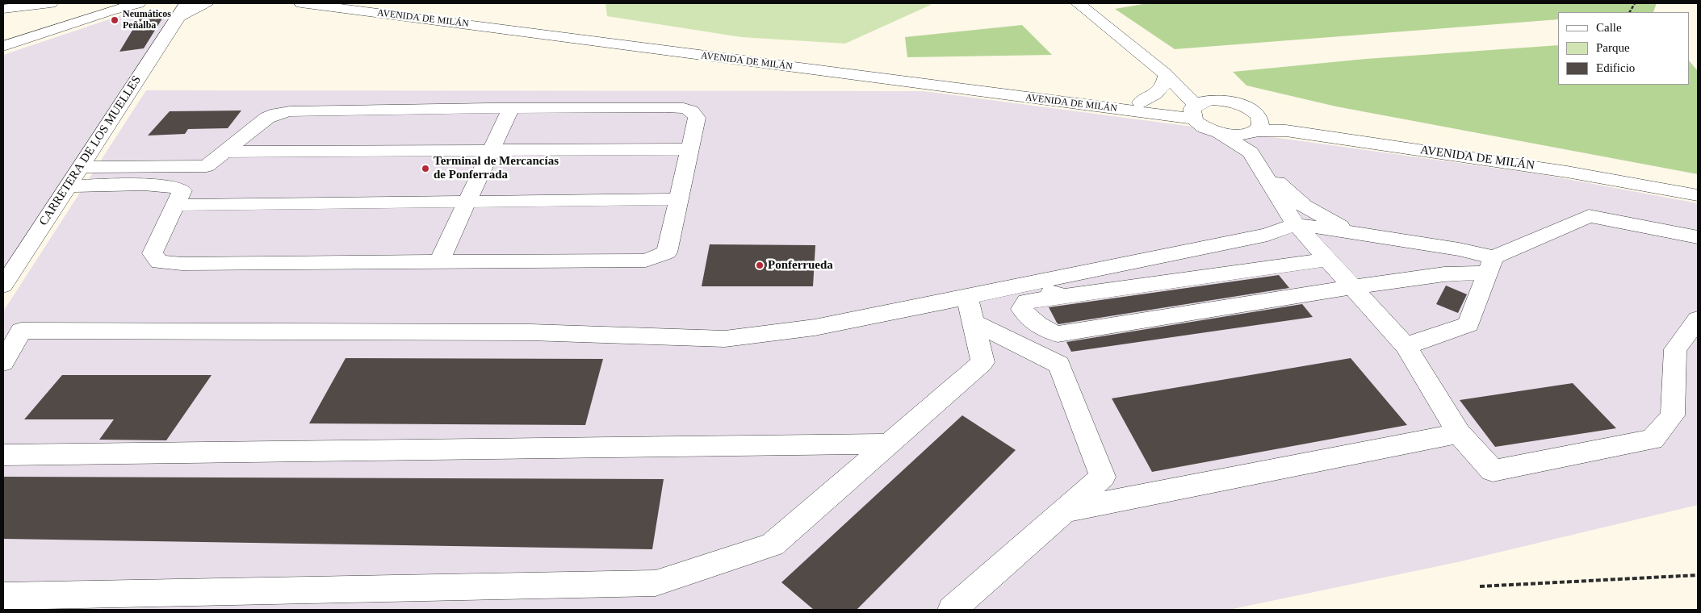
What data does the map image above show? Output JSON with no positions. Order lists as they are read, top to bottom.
{
  "streets": {
    "street": ["AVENIDA DE MILÁN", "CARRETERA DE LOS MUELLES"]
  },
  "places": ["Neumáticos Peñalba", "Terminal de Mercancías de Ponferrada", "Ponferrueda"],
  "legend": ["Calle", "Parque", "Edificio"]
}
